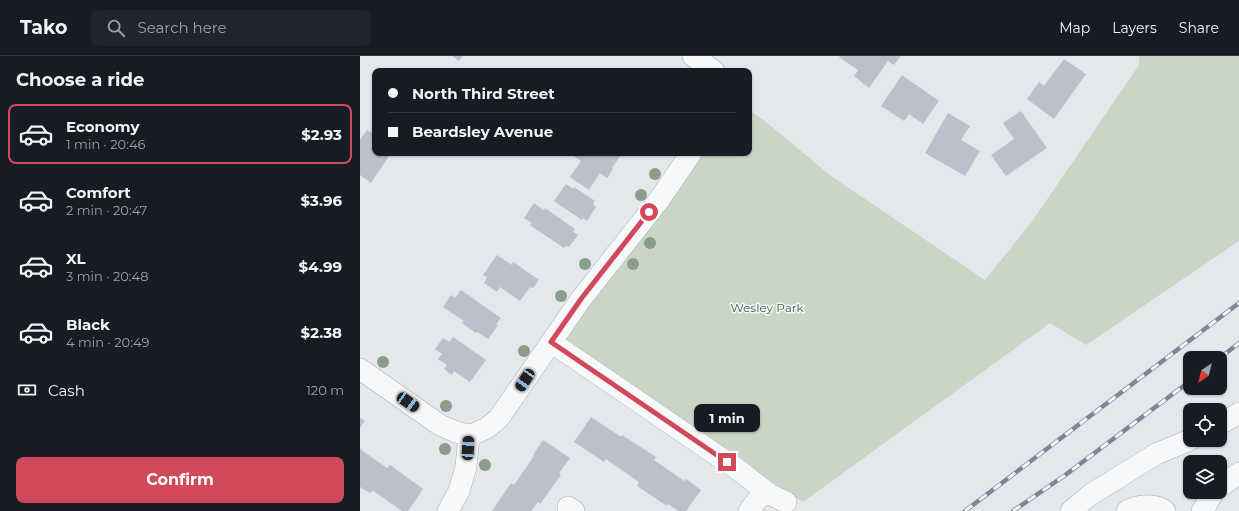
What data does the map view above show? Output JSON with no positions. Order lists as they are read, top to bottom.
{
  "parks": ["Wesley Park"],
  "north": "bottom left",
  "page": {
    "header": "Tako",
    "search": "Search here",
    "nav": ["Map", "Layers", "Share"],
    "heading": "Choose a ride",
    "banner": ["North Third Street", "Beardsley Avenue"],
    "list": [
      {
        "name": "Economy",
        "note": "1 min · 20:46",
        "value": "$2.93"
      },
      {
        "name": "Comfort",
        "note": "2 min · 20:47",
        "value": "$3.96"
      },
      {
        "name": "XL",
        "note": "3 min · 20:48",
        "value": "$4.99"
      },
      {
        "name": "Black",
        "note": "4 min · 20:49",
        "value": "$2.38"
      }
    ],
    "pay": ["Cash", "120 m"],
    "bubble": "1 min",
    "buttons": "Confirm"
  }
}
